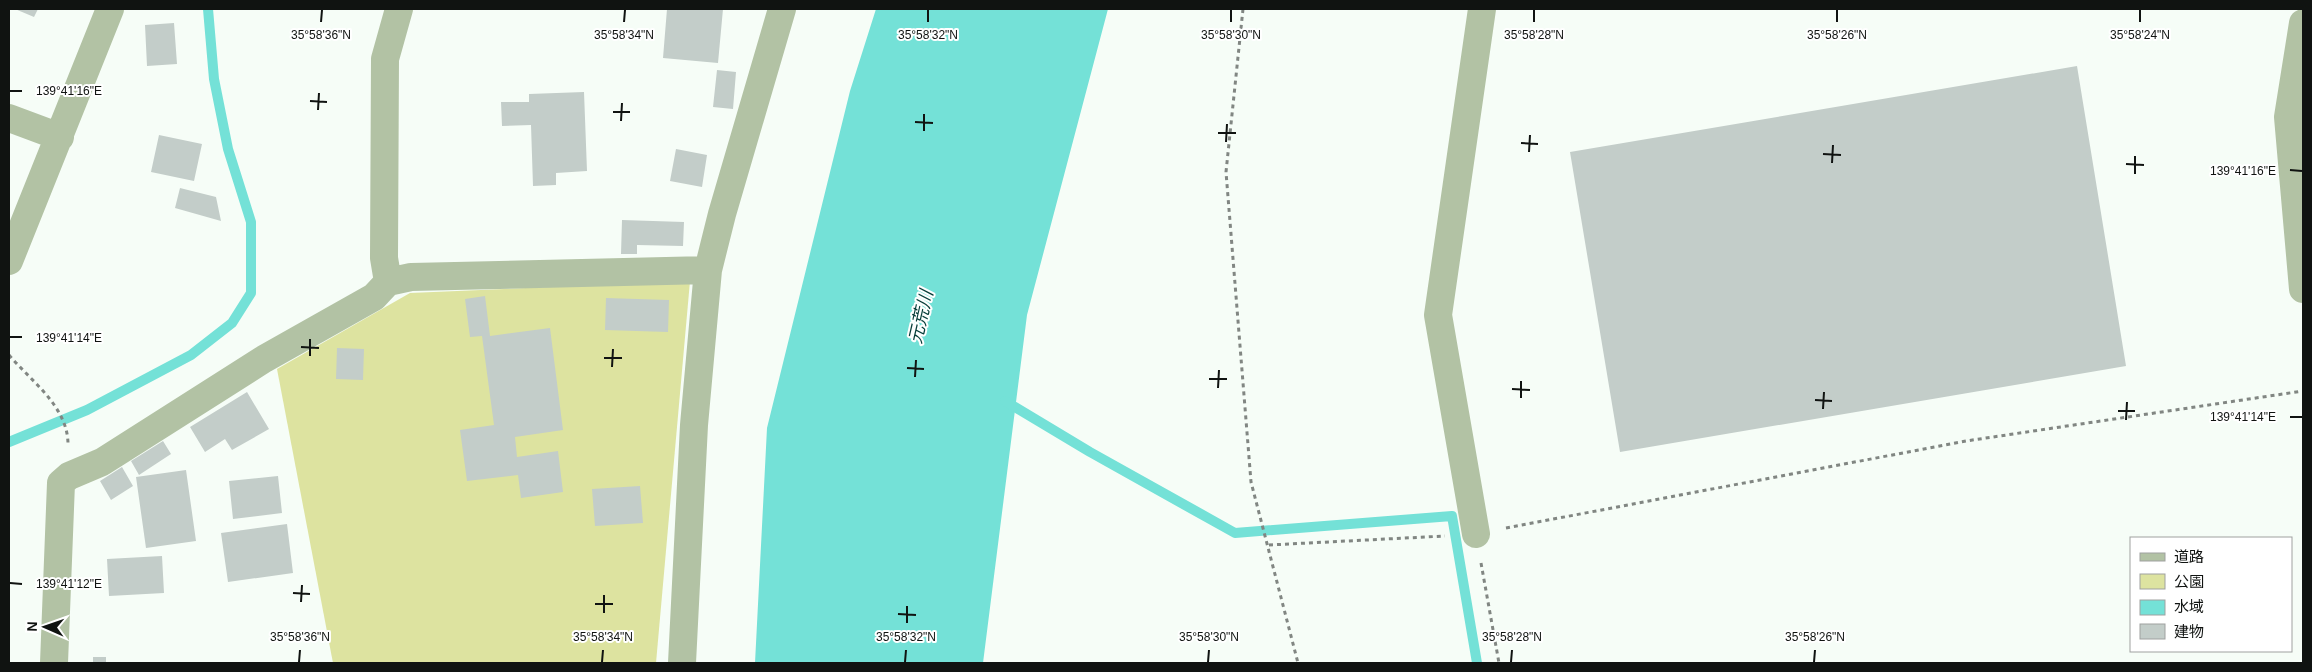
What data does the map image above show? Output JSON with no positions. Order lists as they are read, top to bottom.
{
  "water": ["元荒川"],
  "legend": [
    "道路",
    "公園",
    "水域",
    "建物"
  ],
  "north": "left",
  "coordinates": [
    "35°58'36\"N",
    "35°58'34\"N",
    "35°58'32\"N",
    "35°58'30\"N",
    "35°58'28\"N",
    "35°58'26\"N",
    "35°58'24\"N",
    "139°41'16\"E",
    "139°41'14\"E",
    "139°41'12\"E"
  ]
}
